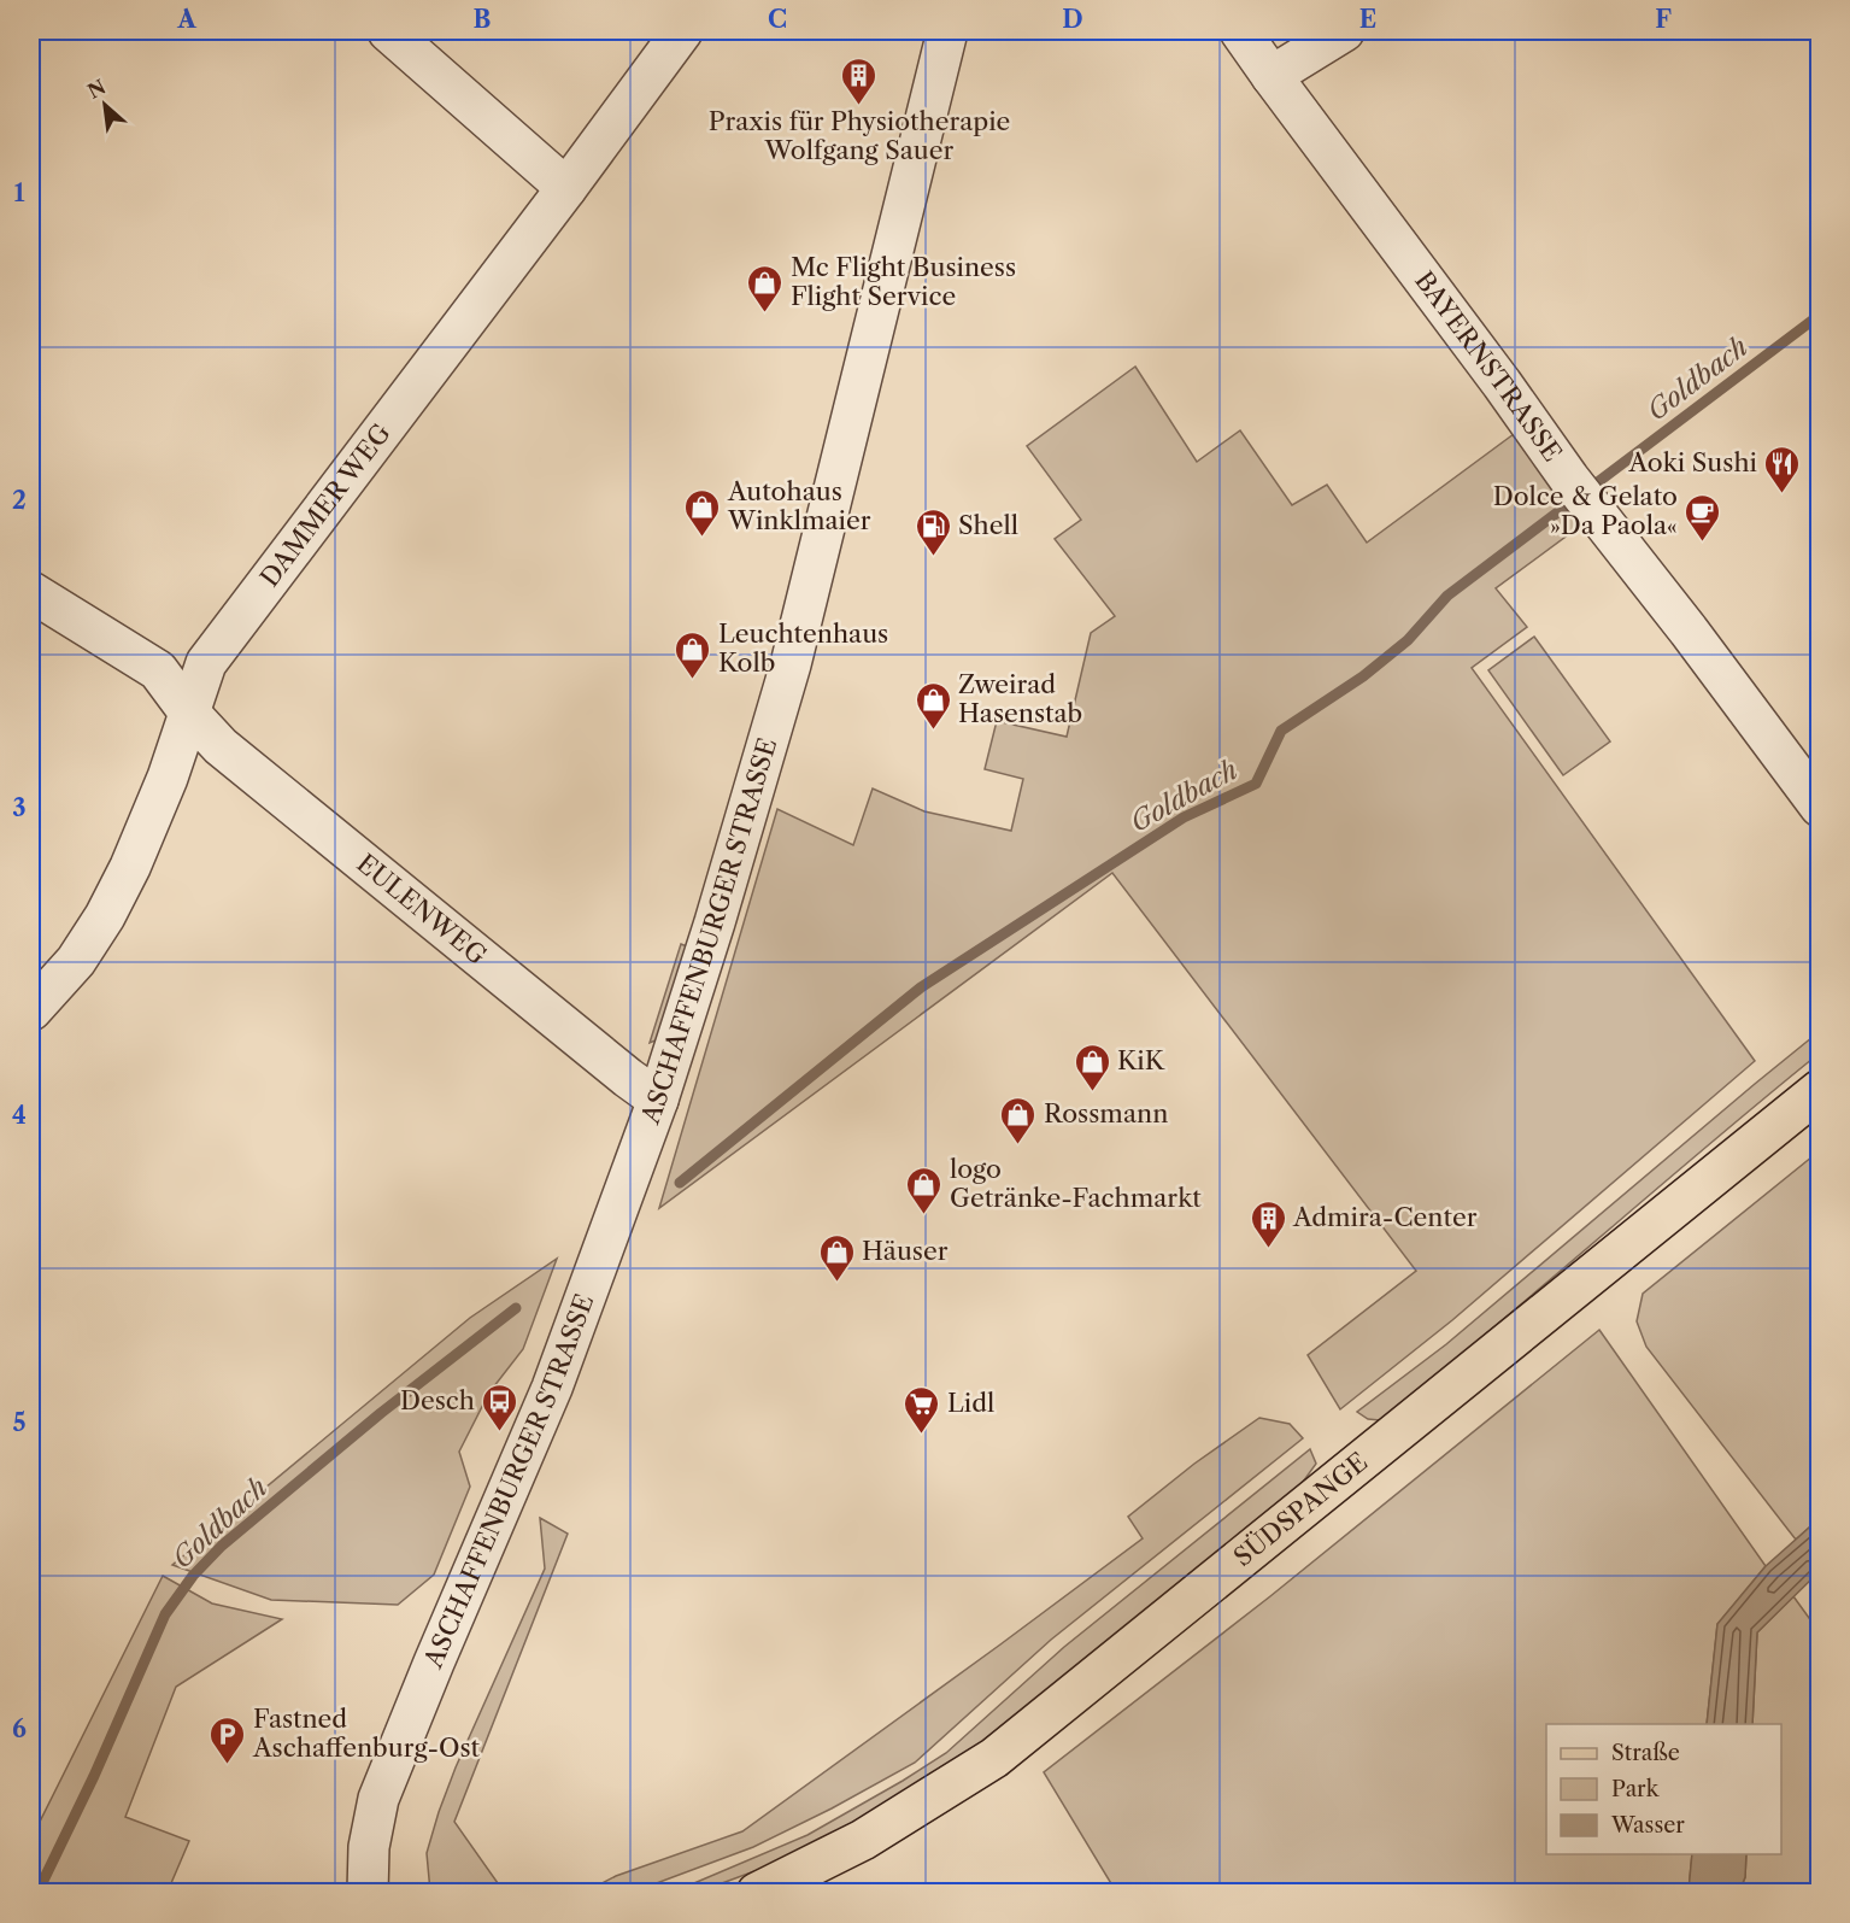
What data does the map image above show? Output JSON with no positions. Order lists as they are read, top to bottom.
{
  "streets": {
    "main road": ["SÜDSPANGE"],
    "street": [
      "BAYERNSTRASSE",
      "DAMMER WEG",
      "EULENWEG",
      "ASCHAFFENBURGER STRASSE"
    ]
  },
  "crossings": [
    ["DAMMER WEG", "EULENWEG"],
    ["EULENWEG", "ASCHAFFENBURGER STRASSE"]
  ],
  "water": ["Goldbach"],
  "places": {
    "building": ["Praxis für Physiotherapie Wolfgang Sauer", "Admira-Center"],
    "shop": [
      "Mc Flight Business Flight Service",
      "Autohaus Winklmaier",
      "Leuchtenhaus Kolb",
      "Zweirad Hasenstab",
      "KiK",
      "Rossmann",
      "logo Getränke-Fachmarkt",
      "Häuser"
    ],
    "restaurant": ["Aoki Sushi"],
    "cafe": ["Dolce & Gelato »Da Paola«"],
    "fuel station": ["Shell"],
    "bus stop": ["Desch"],
    "supermarket": ["Lidl"],
    "parking": ["Fastned Aschaffenburg-Ost"]
  },
  "legend": ["Straße", "Park", "Wasser"],
  "north": "top left",
  "grid": {
    "columns": [
      "A",
      "B",
      "C",
      "D",
      "E",
      "F"
    ],
    "rows": [
      "1",
      "2",
      "3",
      "4",
      "5",
      "6"
    ]
  }
}
